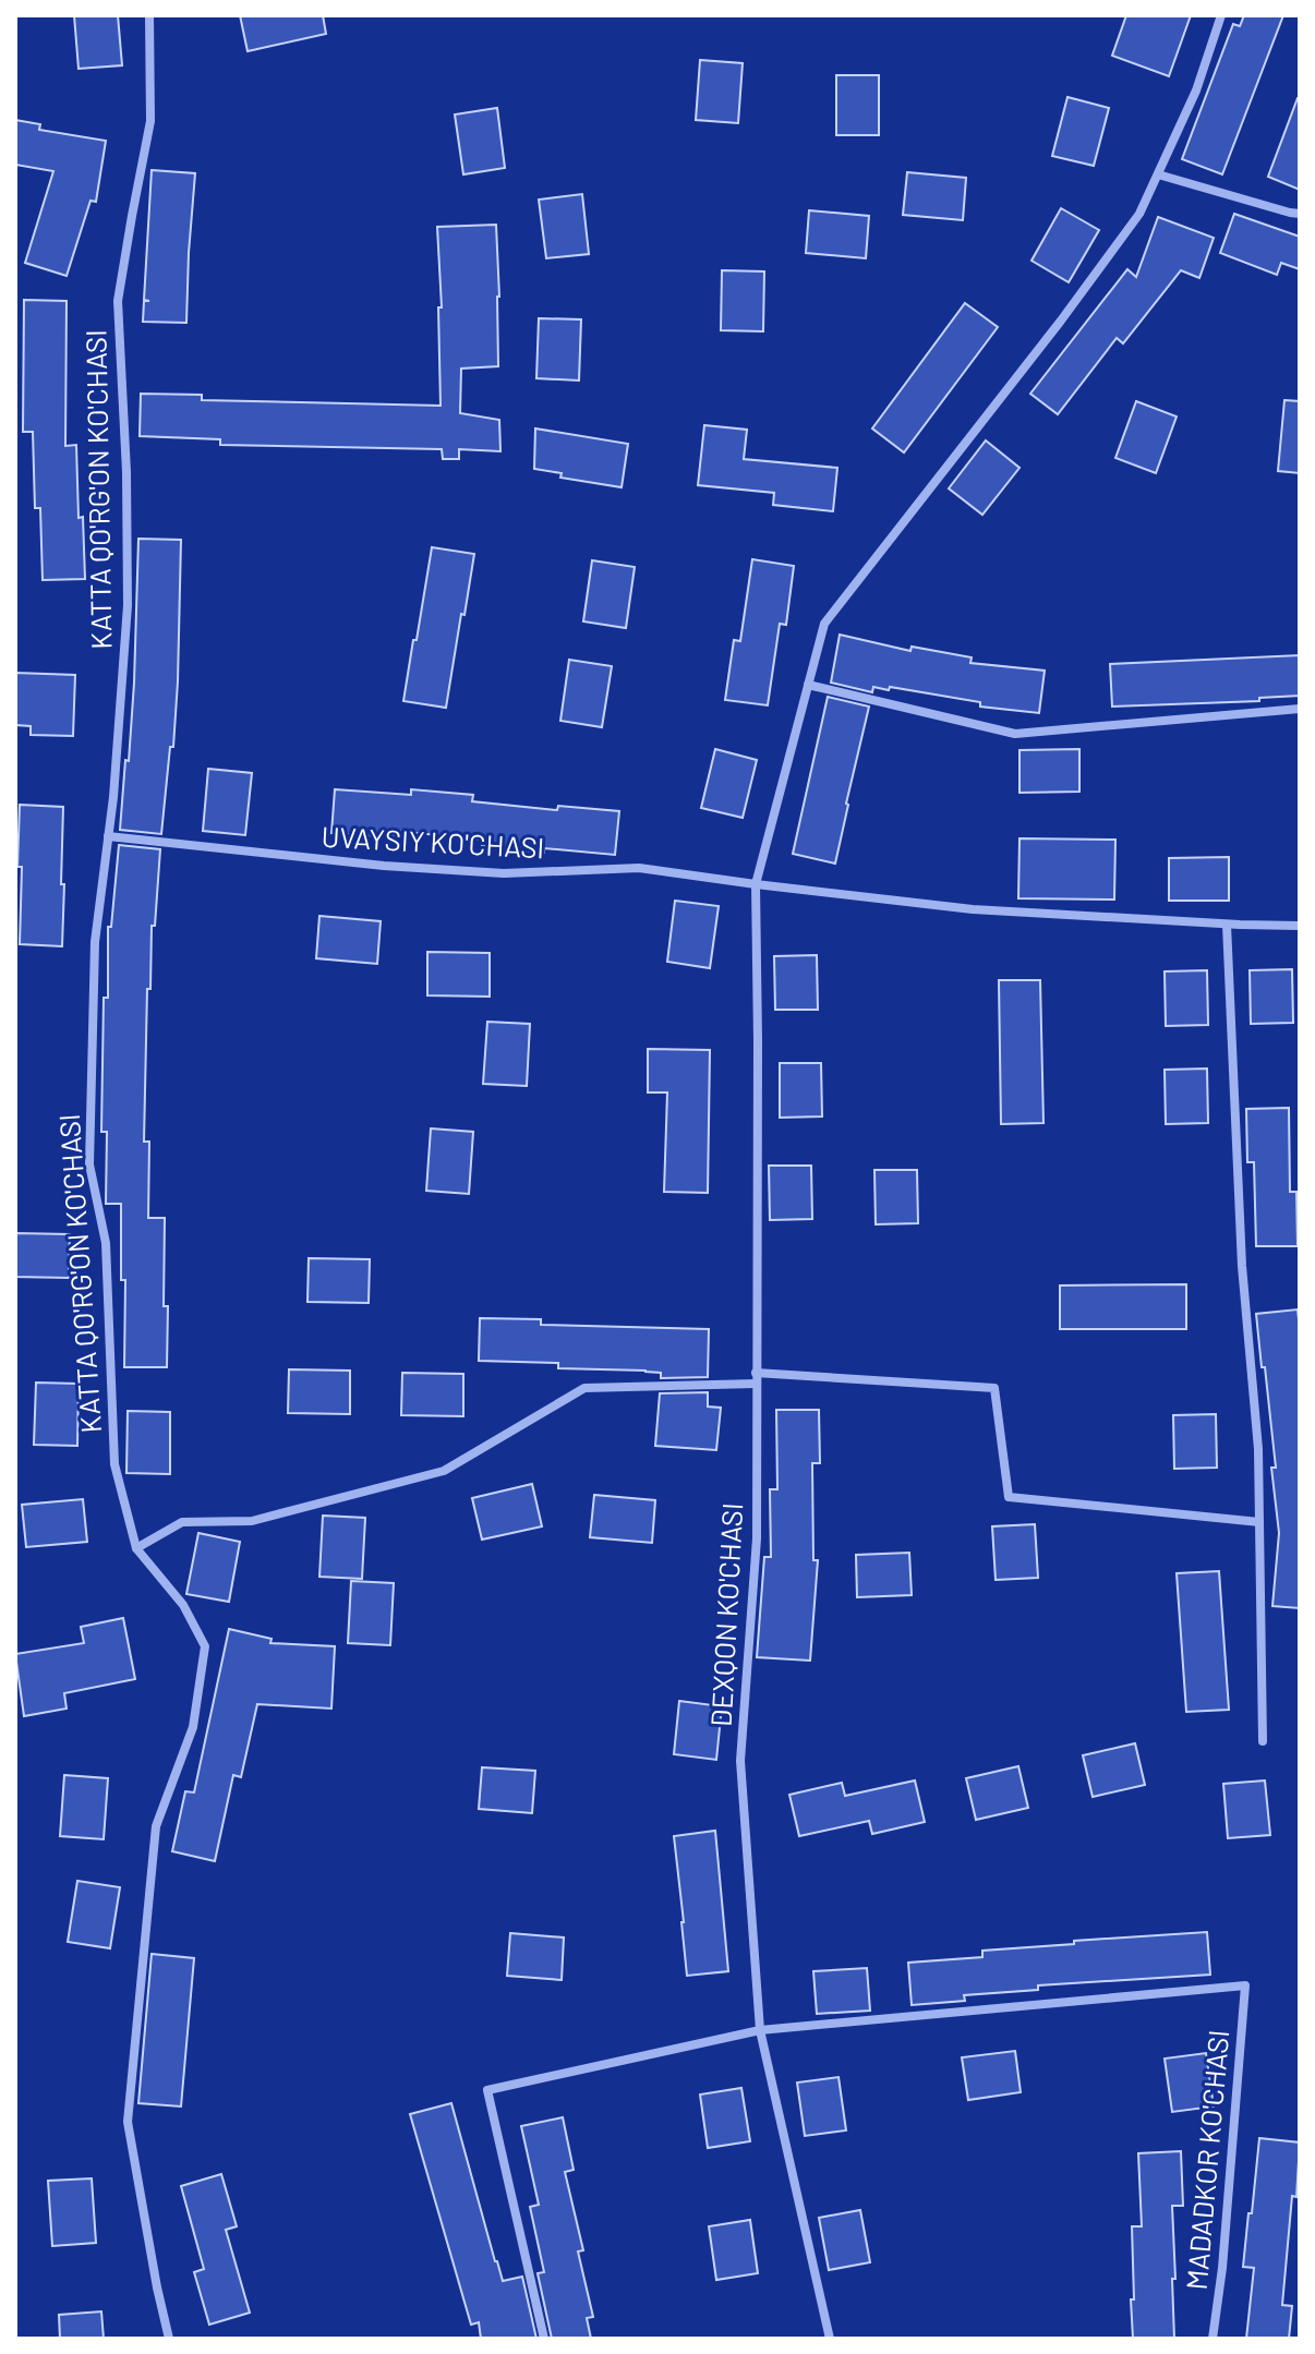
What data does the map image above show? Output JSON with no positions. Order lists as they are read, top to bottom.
{
  "streets": {
    "street": [
      "KATTA QO'RG'ON KO'CHASI",
      "UVAYSIY KO'CHASI",
      "DEXQON KO'CHASI",
      "MADADKOR KO'CHASI"
    ]
  },
  "crossings": [
    ["KATTA QO'RG'ON KO'CHASI", "UVAYSIY KO'CHASI"],
    ["UVAYSIY KO'CHASI", "DEXQON KO'CHASI"],
    ["DEXQON KO'CHASI", "MADADKOR KO'CHASI"]
  ]
}
